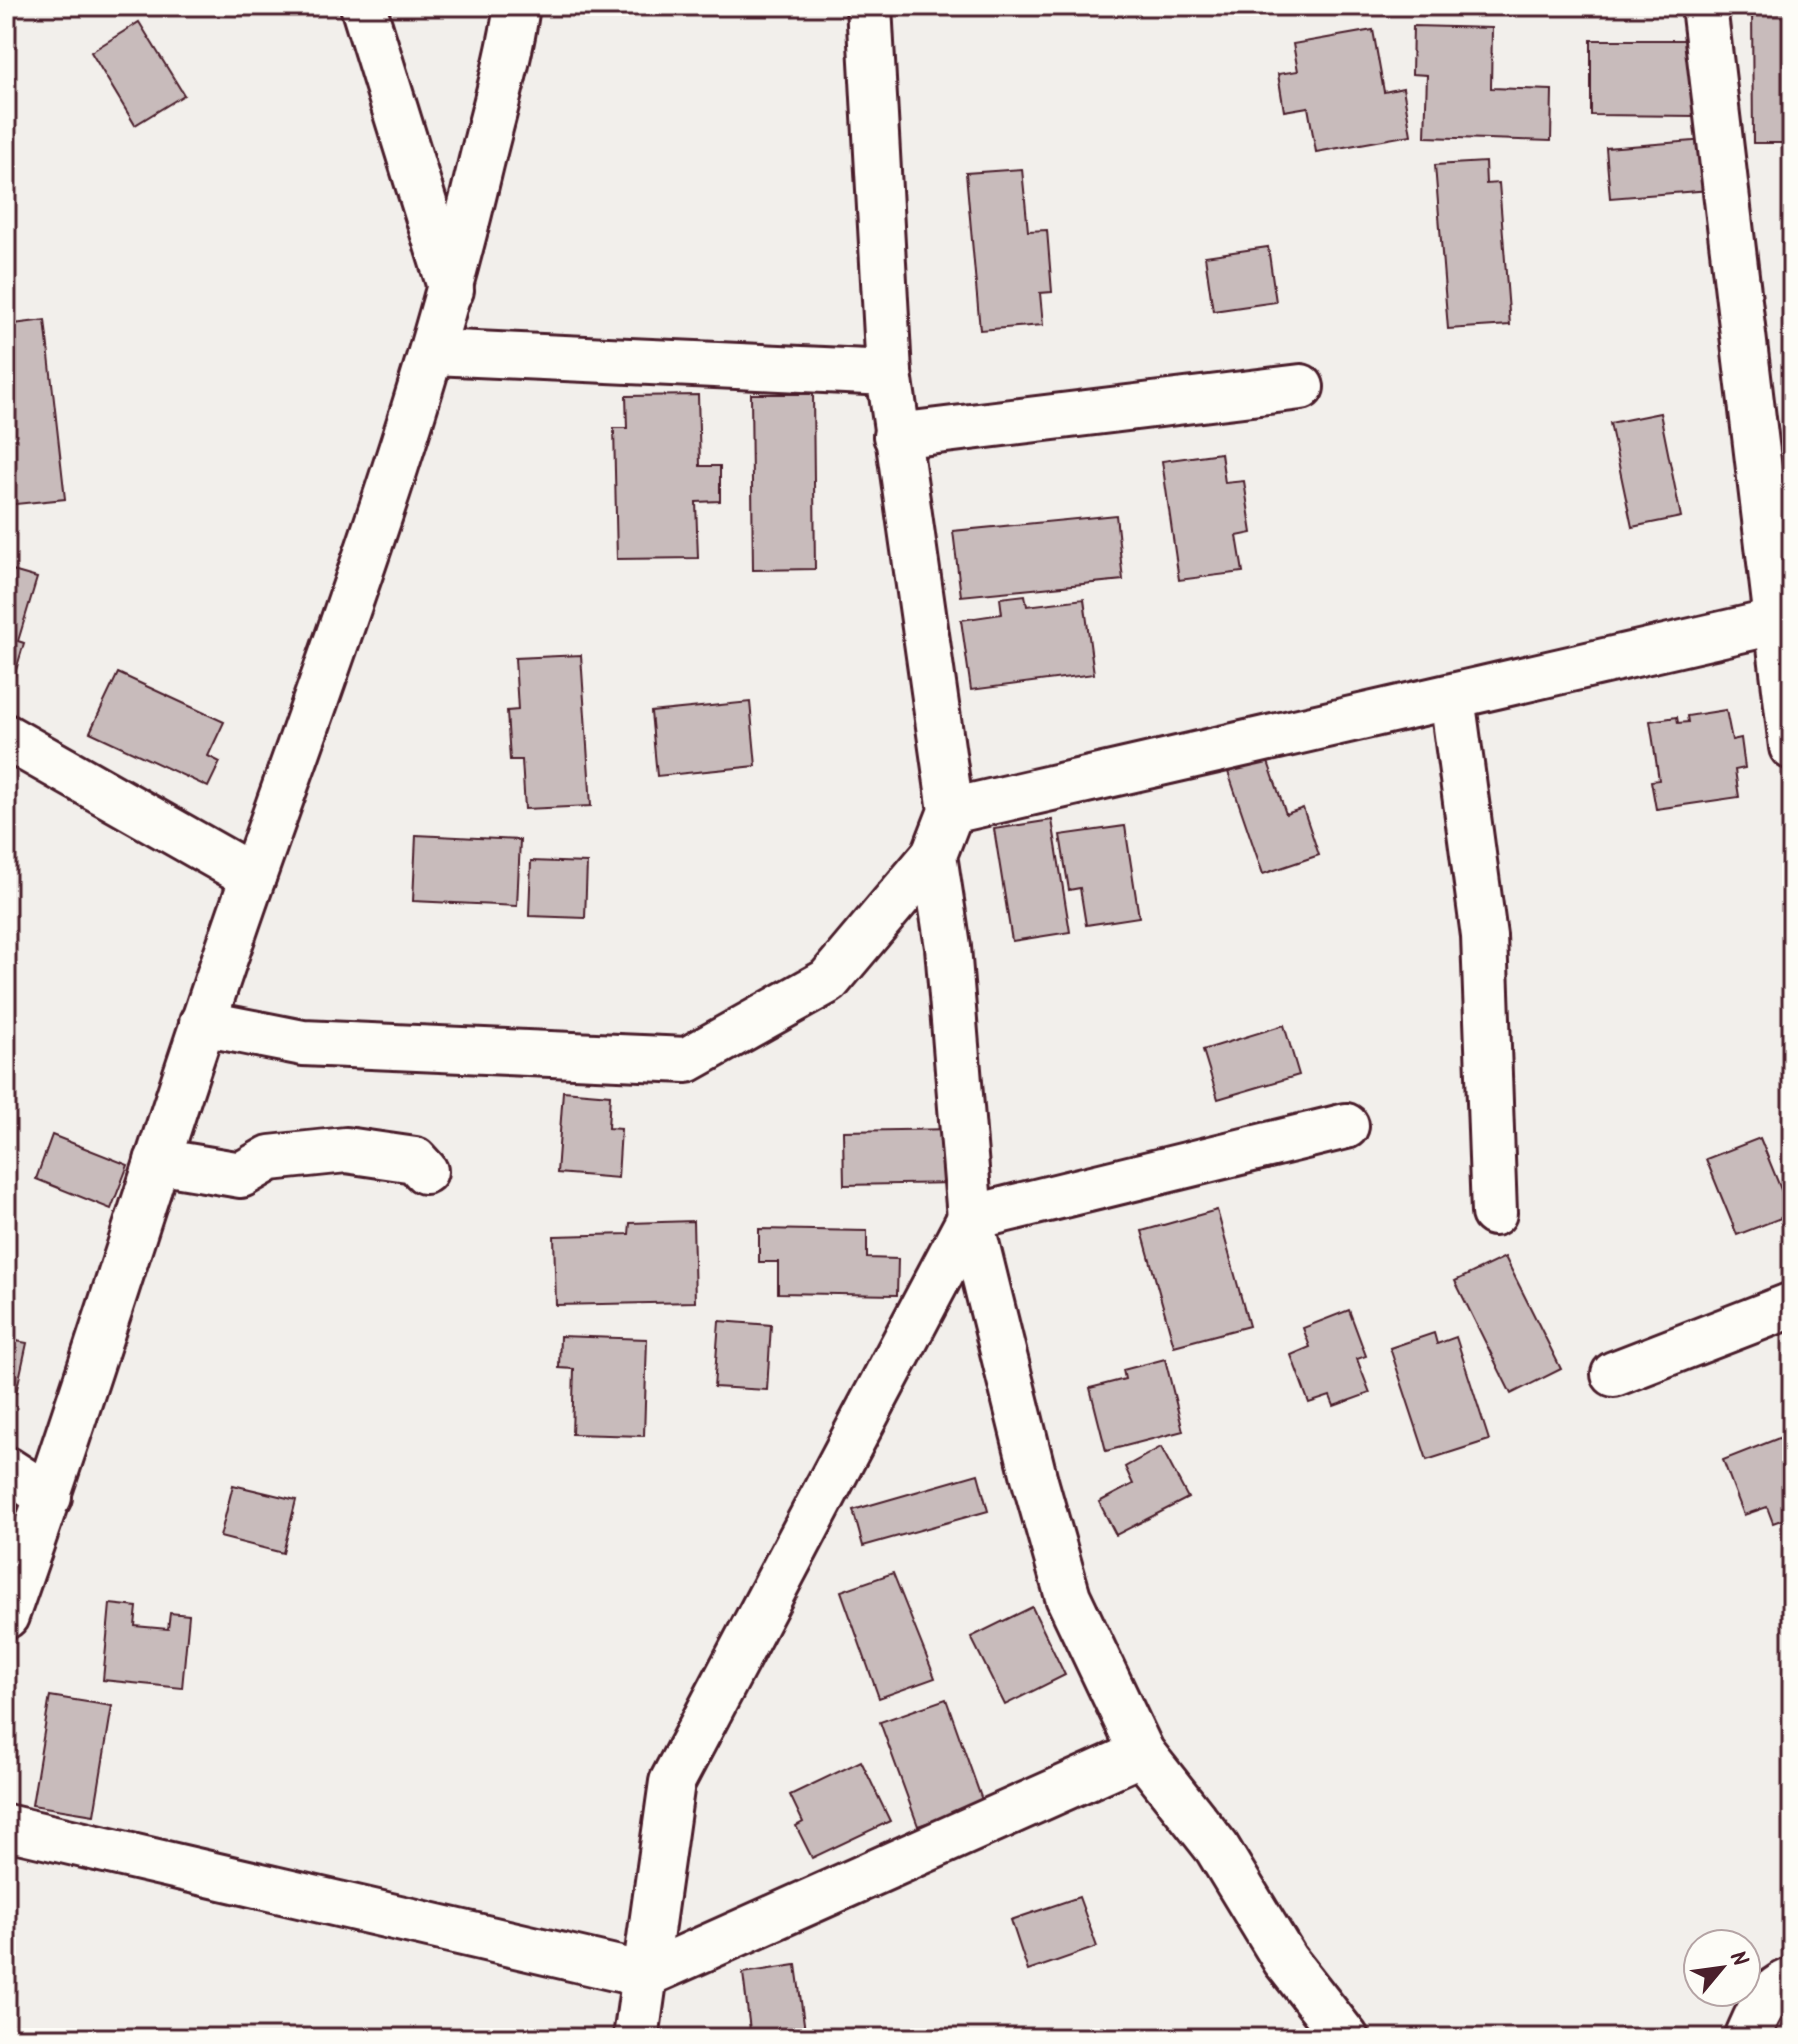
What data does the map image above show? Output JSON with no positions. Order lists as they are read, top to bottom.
{
  "north": "top right"
}
